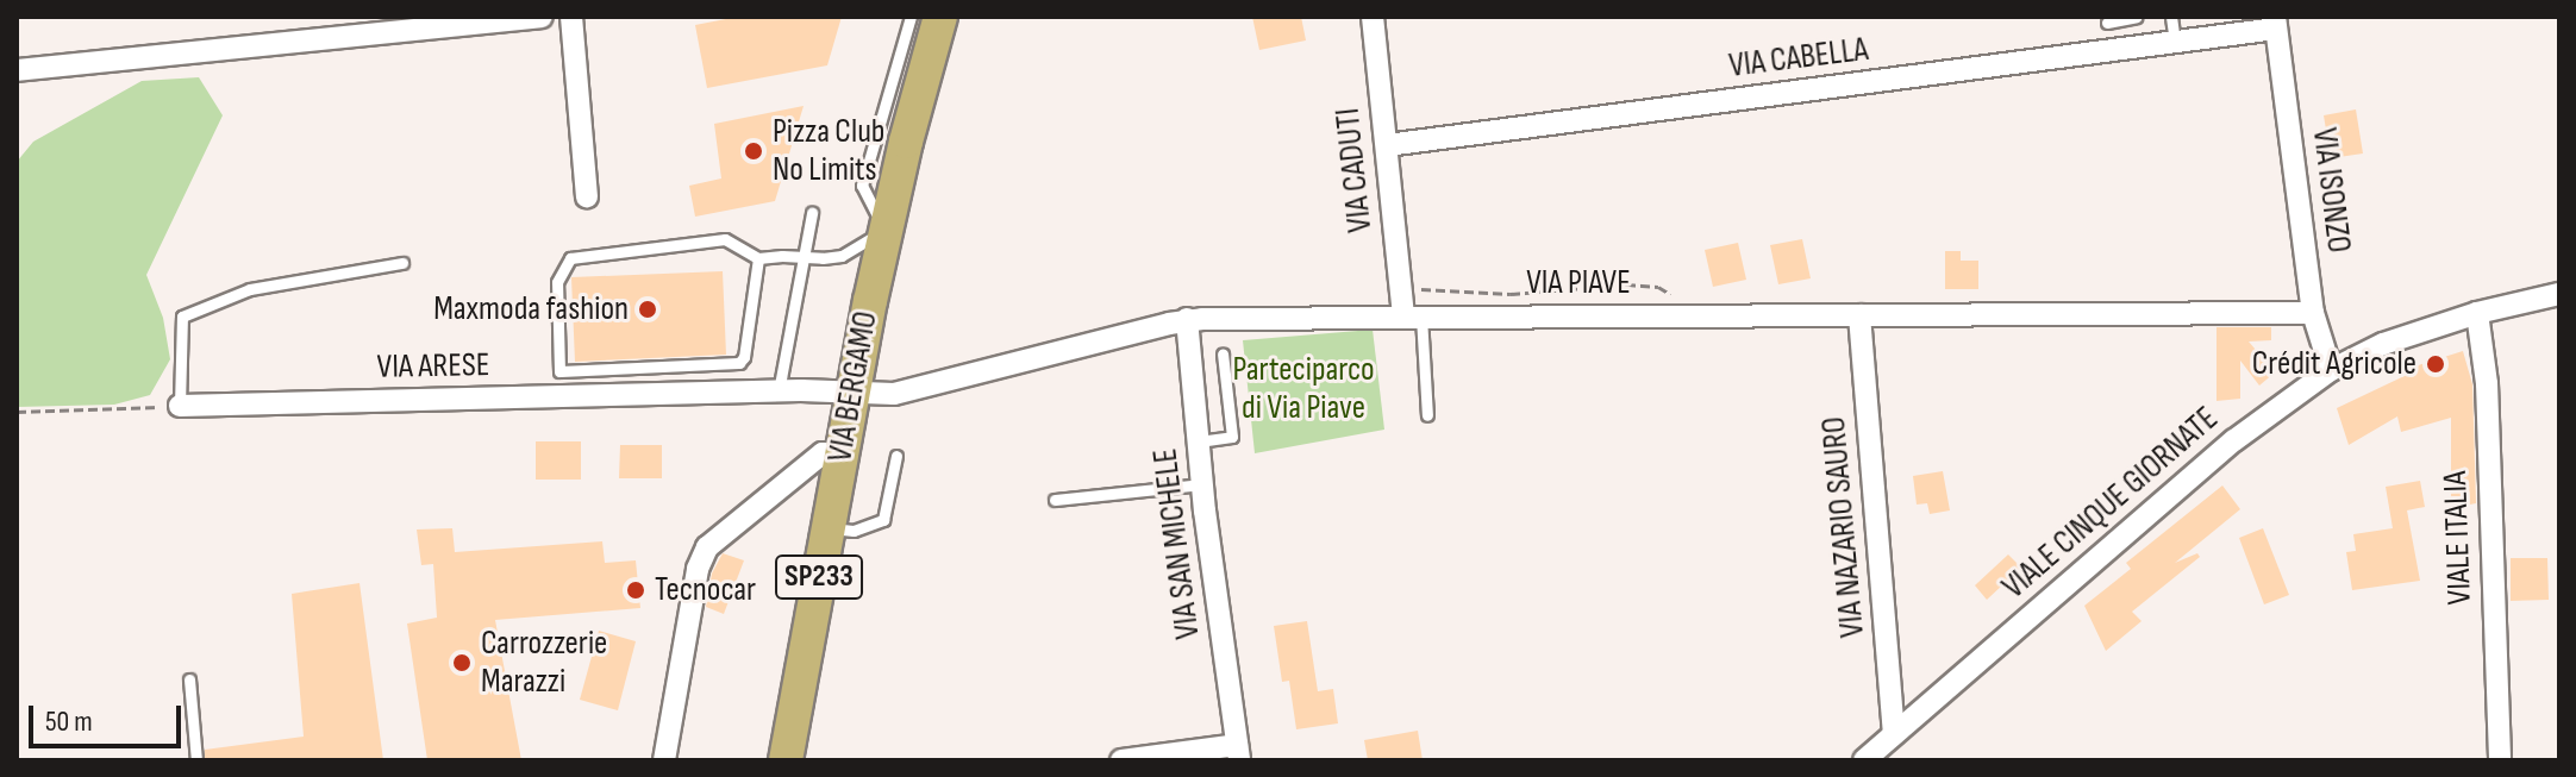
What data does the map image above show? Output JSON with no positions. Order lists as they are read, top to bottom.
{
  "streets": {
    "main road": ["VIA BERGAMO", "SP233"],
    "street": [
      "VIA CABELLA",
      "VIA CADUTI",
      "VIA ISONZO",
      "VIA PIAVE",
      "VIA ARESE",
      "VIALE CINQUE GIORNATE",
      "VIA NAZARIO SAURO",
      "VIALE ITALIA",
      "VIA SAN MICHELE"
    ]
  },
  "crossings": [
    ["VIA CABELLA", "VIA CADUTI"],
    ["VIA CABELLA", "VIA ISONZO"],
    ["VIA CADUTI", "VIA PIAVE"],
    ["VIA ISONZO", "VIA PIAVE"],
    ["VIA ISONZO", "VIALE CINQUE GIORNATE"],
    ["VIA PIAVE", "VIA ARESE"],
    ["VIA PIAVE", "VIA BERGAMO"],
    ["VIA PIAVE", "VIA NAZARIO SAURO"],
    ["VIA PIAVE", "VIA SAN MICHELE"],
    ["VIA ARESE", "VIA BERGAMO"],
    ["VIALE CINQUE GIORNATE", "VIA NAZARIO SAURO"],
    ["VIALE CINQUE GIORNATE", "VIALE ITALIA"]
  ],
  "parks": ["Parteciparco di Via Piave"],
  "places": [
    "Pizza Club No Limits",
    "Maxmoda fashion",
    "Crédit Agricole",
    "Tecnocar",
    "Carrozzerie Marazzi"
  ],
  "scale_bar": "50 m"
}
